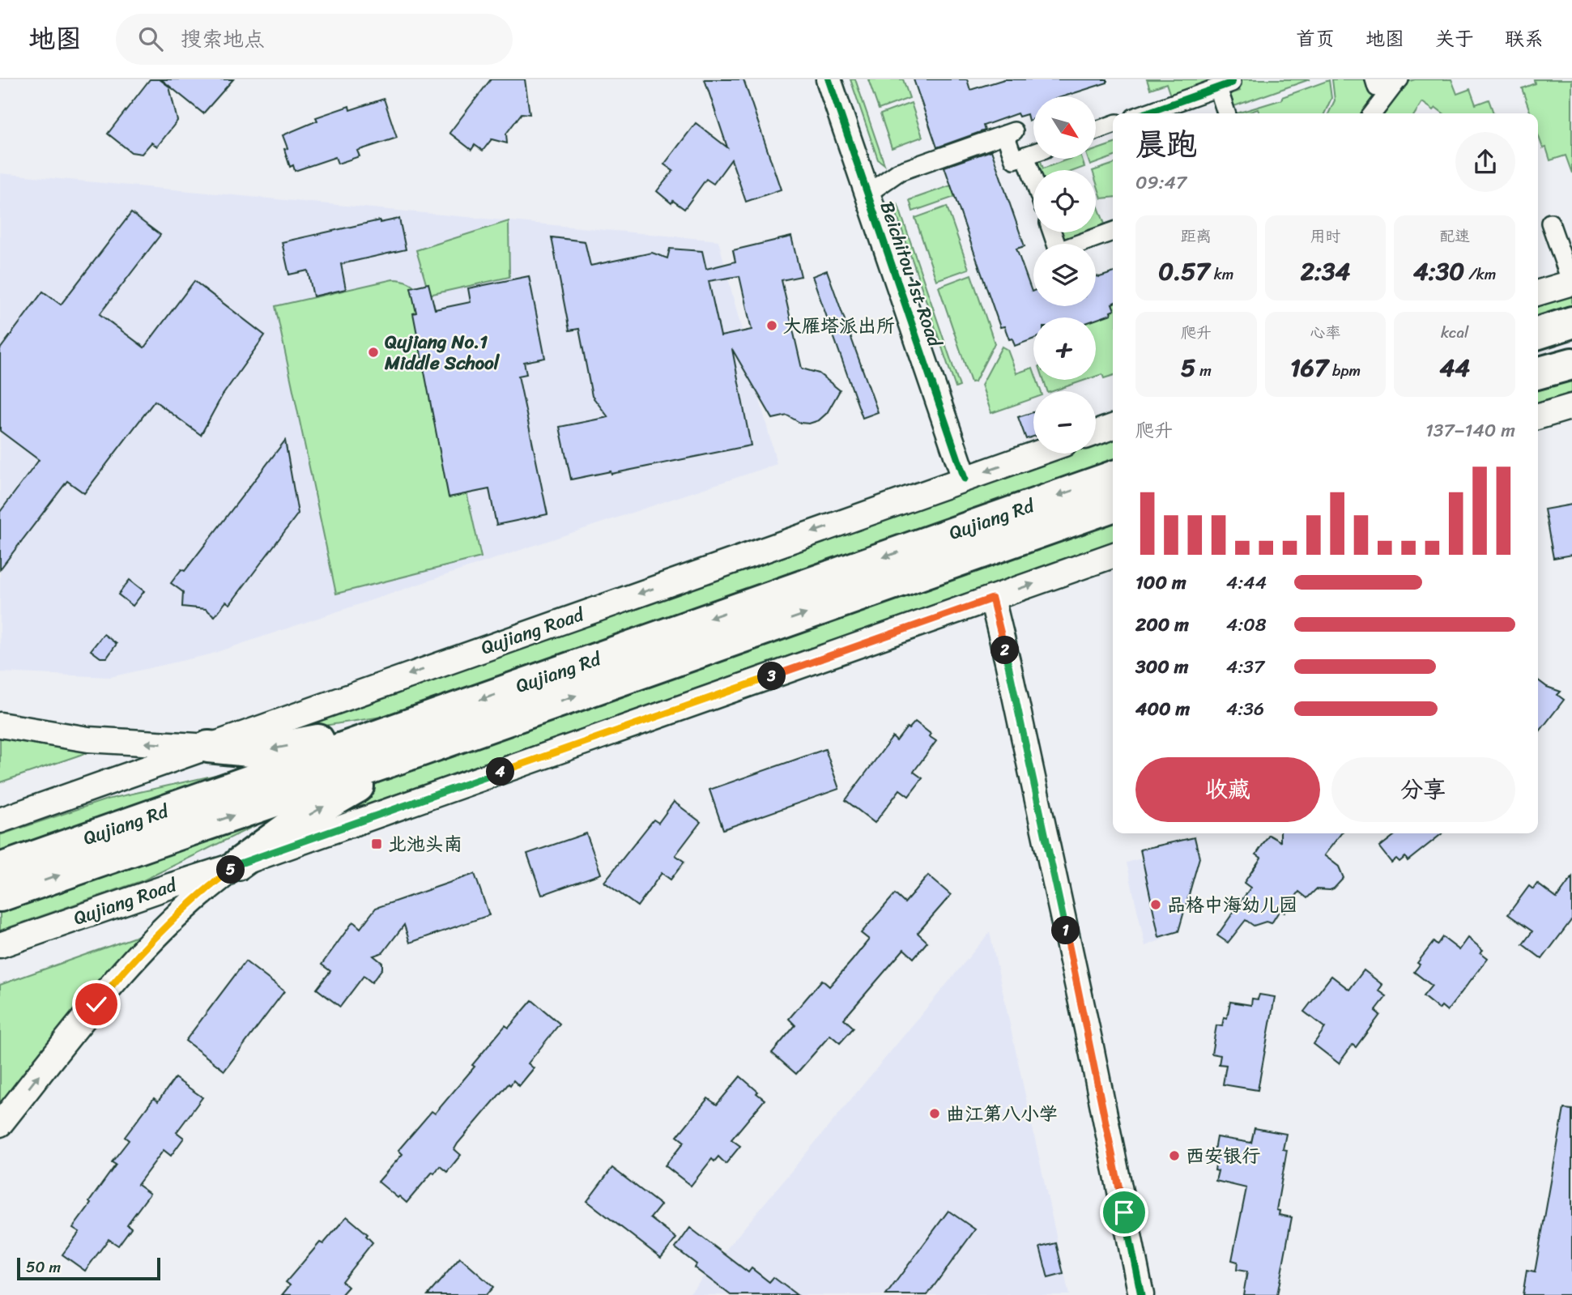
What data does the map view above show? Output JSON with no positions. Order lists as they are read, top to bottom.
{
  "streets": {
    "highway": ["Qujiang Rd"],
    "main road": ["Beichitou 1st Road", "Qujiang Road"]
  },
  "crossings": [
    ["Beichitou 1st Road", "Qujiang Road"]
  ],
  "places": {
    "other": [
      "大雁塔派出所",
      "Qujiang No.1 Middle School",
      "品格中海幼儿园",
      "曲江第八小学",
      "西安银行"
    ],
    "transit": ["北池头南"]
  },
  "scale_bar": "50 m",
  "north": "bottom right",
  "page": {
    "header": "地图",
    "search": "搜索地点",
    "nav": [
      "首页",
      "地图",
      "关于",
      "联系"
    ],
    "map_buttons": ["+", "−"],
    "heading": ["晨跑", "09:47"],
    "stats": [
      ["距离", "0.57 km"],
      ["用时", "2:34"],
      ["配速", "4:30 /km"],
      ["爬升", "5 m"],
      ["心率", "167 bpm"],
      ["kcal", "44"]
    ],
    "chart": ["爬升", "137–140 m"],
    "list": [
      {
        "name": "100 m",
        "note": "4:44"
      },
      {
        "name": "200 m",
        "note": "4:08"
      },
      {
        "name": "300 m",
        "note": "4:37"
      },
      {
        "name": "400 m",
        "note": "4:36"
      }
    ],
    "pins": [
      "2",
      "3",
      "4",
      "5",
      "1"
    ],
    "buttons": ["收藏", "分享"],
    "scale": "50 m"
  }
}
